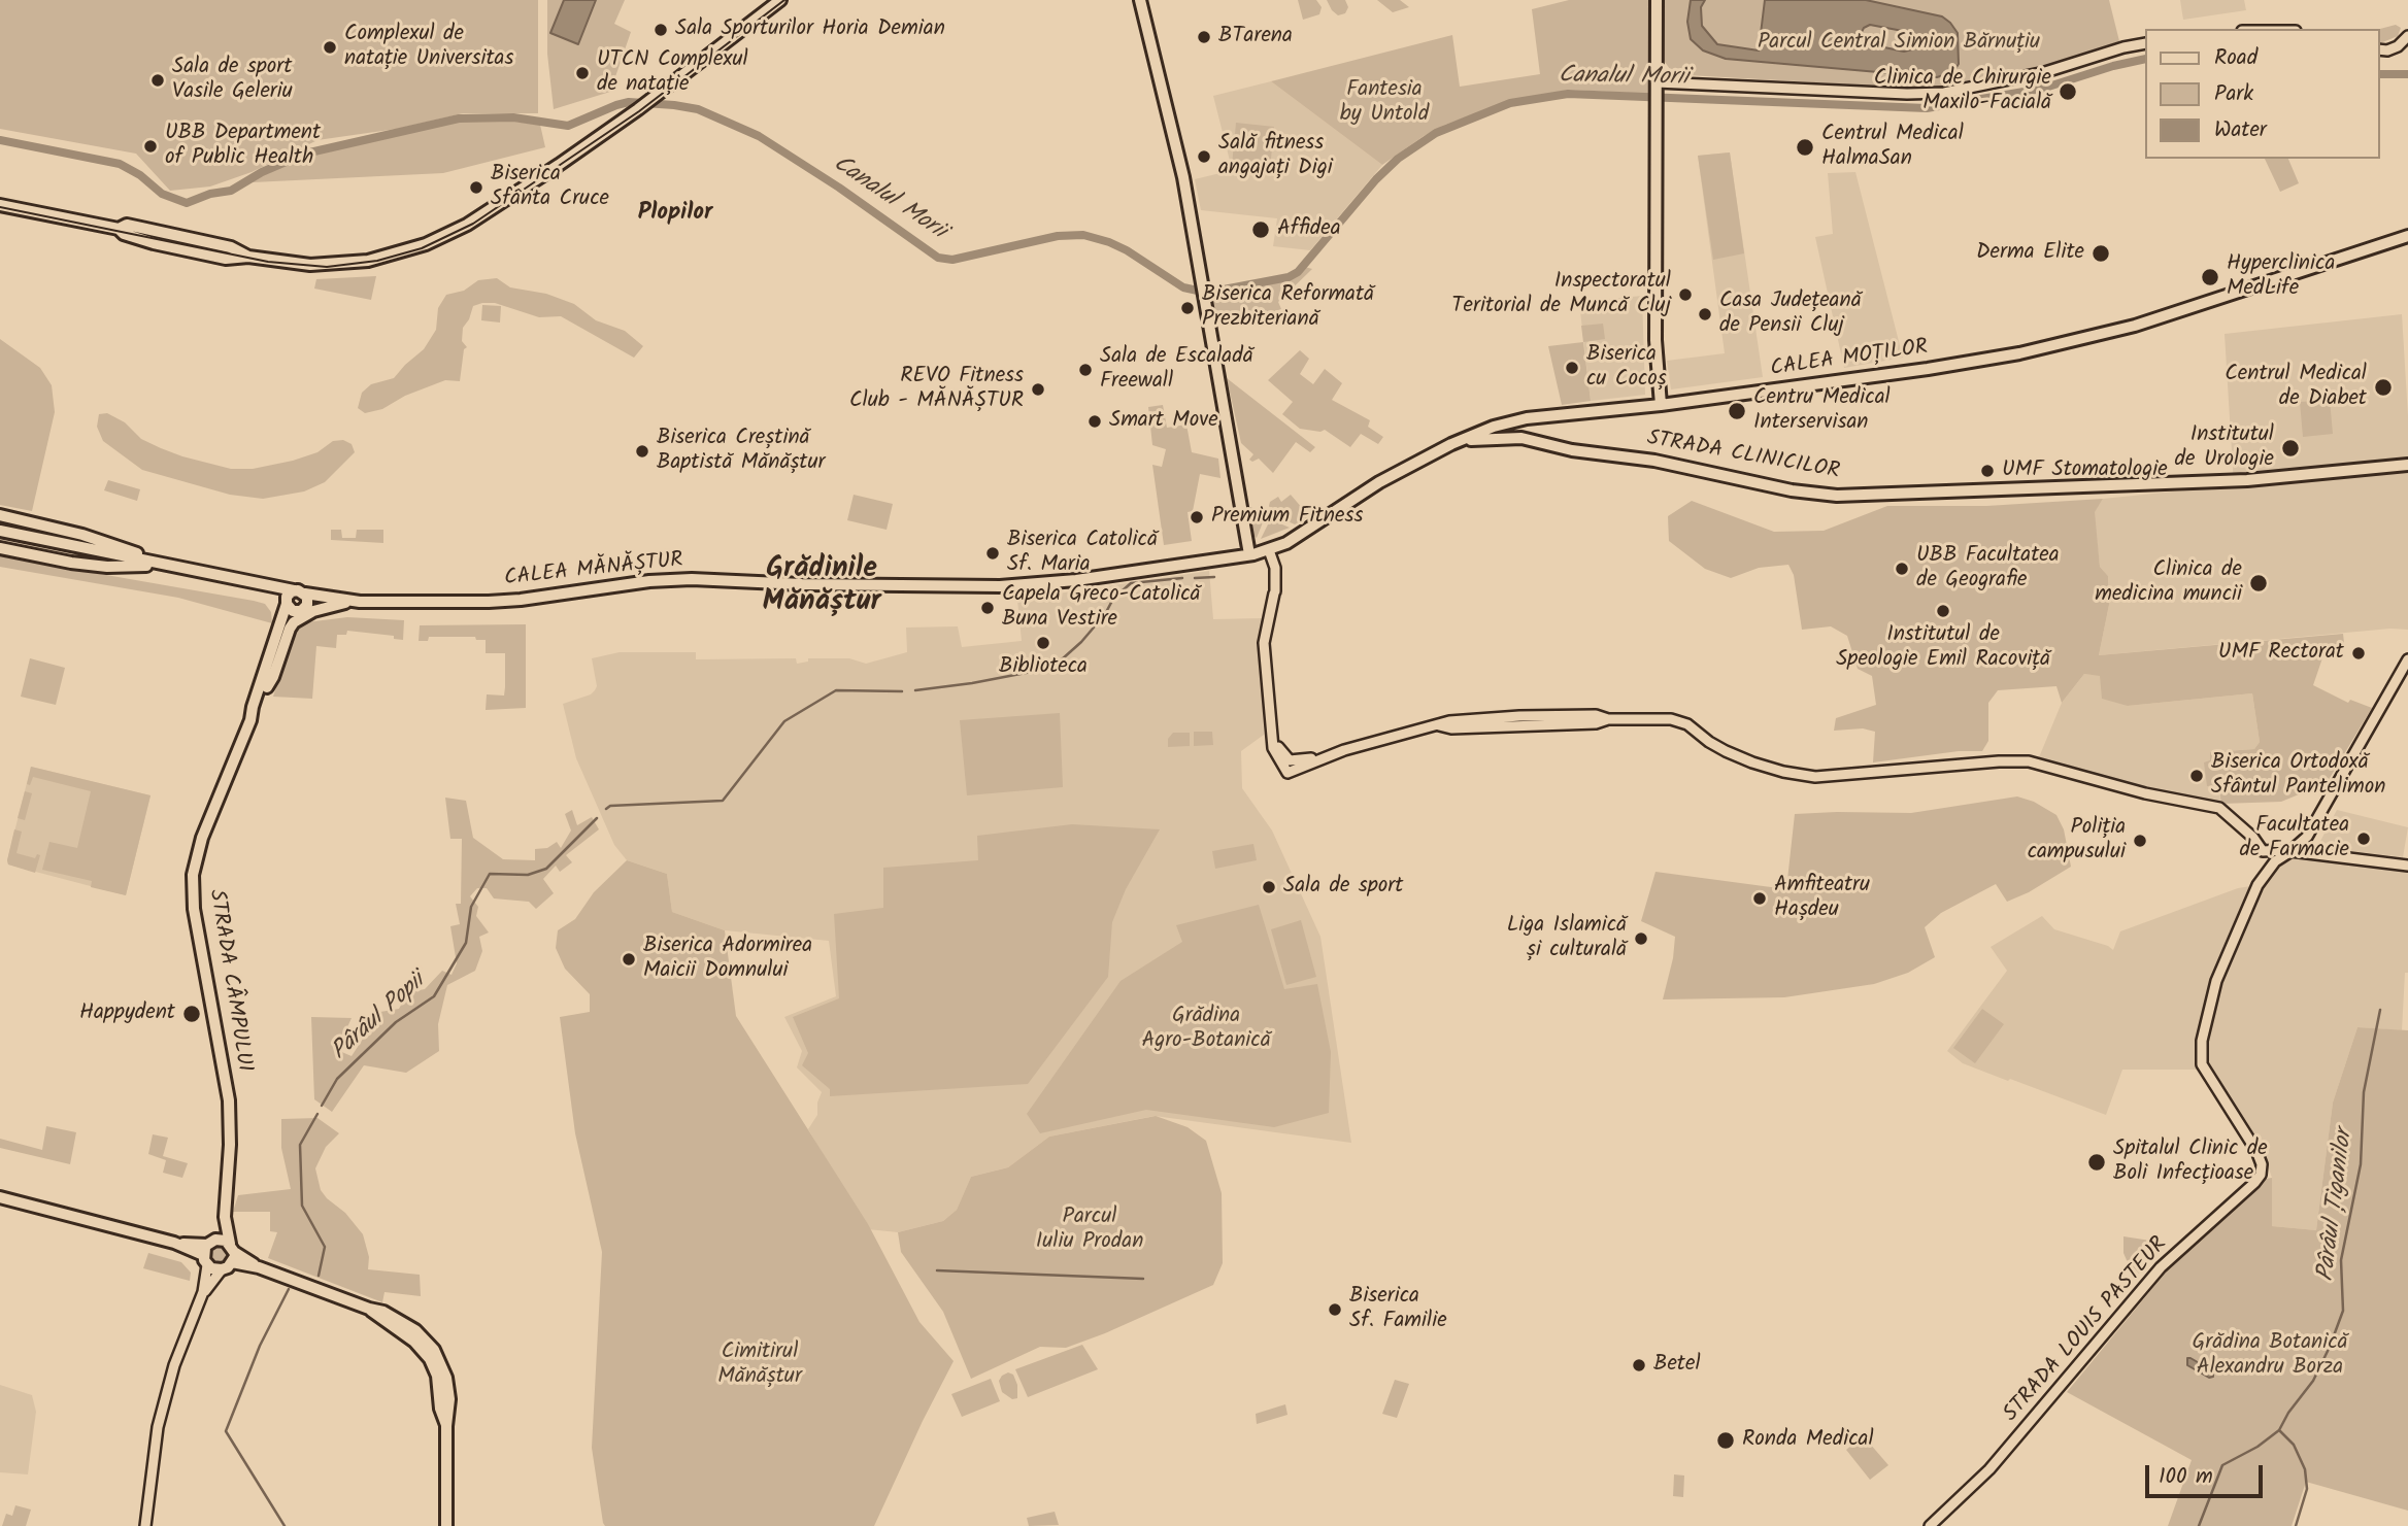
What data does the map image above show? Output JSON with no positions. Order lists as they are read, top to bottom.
{
  "streets": {
    "main road": [
      "CALEA MOȚILOR",
      "STRADA CLINICILOR",
      "CALEA MĂNĂȘTUR",
      "STRADA CÂMPULUI"
    ],
    "street": ["STRADA LOUIS PASTEUR"]
  },
  "crossings": [
    ["CALEA MOȚILOR", "STRADA CLINICILOR"],
    ["CALEA MOȚILOR", "CALEA MĂNĂȘTUR"],
    ["CALEA MĂNĂȘTUR", "STRADA CÂMPULUI"]
  ],
  "districts": ["Plopilor", "Grădinile Mănăștur"],
  "water": ["Canalul Morii", "Pârâul Popii", "Pârâul Țiganilor"],
  "parks": [
    "Parcul Central Simion Bărnuțiu",
    "Fantesia by Untold",
    "Grădina Agro-Botanică",
    "Parcul Iuliu Prodan",
    "Grădina Botanică Alexandru Borza",
    "Cimitirul Mănăștur"
  ],
  "places": [
    "Sala Sporturilor Horia Demian",
    "BTarena",
    "Complexul de natație Universitas",
    "UTCN Complexul de natație",
    "Sala de sport Vasile Geleriu",
    "Clinica de Chirurgie Maxilo-Facială",
    "UBB Department of Public Health",
    "Centrul Medical HalmaSan",
    "Sală fitness angajați Digi",
    "Biserica Sfânta Cruce",
    "Affidea",
    "Derma Elite",
    "Hyperclinica MedLife",
    "Inspectoratul Teritorial de Muncă Cluj",
    "Biserica Reformată Prezbiteriană",
    "Casa Județeană de Pensii Cluj",
    "Biserica cu Cocoș",
    "Sala de Escaladă Freewall",
    "Centrul Medical de Diabet",
    "REVO Fitness Club - MĂNĂȘTUR",
    "Centru Medical Interservisan",
    "Smart Move",
    "Institutul de Urologie",
    "Biserica Creștină Baptistă Mănăștur",
    "UMF Stomatologie",
    "Premium Fitness",
    "Biserica Catolică Sf. Maria",
    "UBB Facultatea de Geografie",
    "Clinica de medicina muncii",
    "Capela Greco-Catolică Buna Vestire",
    "Institutul de Speologie Emil Racoviță",
    "Biblioteca",
    "UMF Rectorat",
    "Biserica Ortodoxă Sfântul Pantelimon",
    "Facultatea de Farmacie",
    "Poliția campusului",
    "Sala de sport",
    "Amfiteatru Hașdeu",
    "Liga Islamică și culturală",
    "Biserica Adormirea Maicii Domnului",
    "Happydent",
    "Spitalul Clinic de Boli Infecțioase",
    "Biserica Sf. Familie",
    "Betel",
    "Ronda Medical"
  ],
  "legend": ["Road", "Park", "Water"],
  "scale_bar": "100 m"
}
